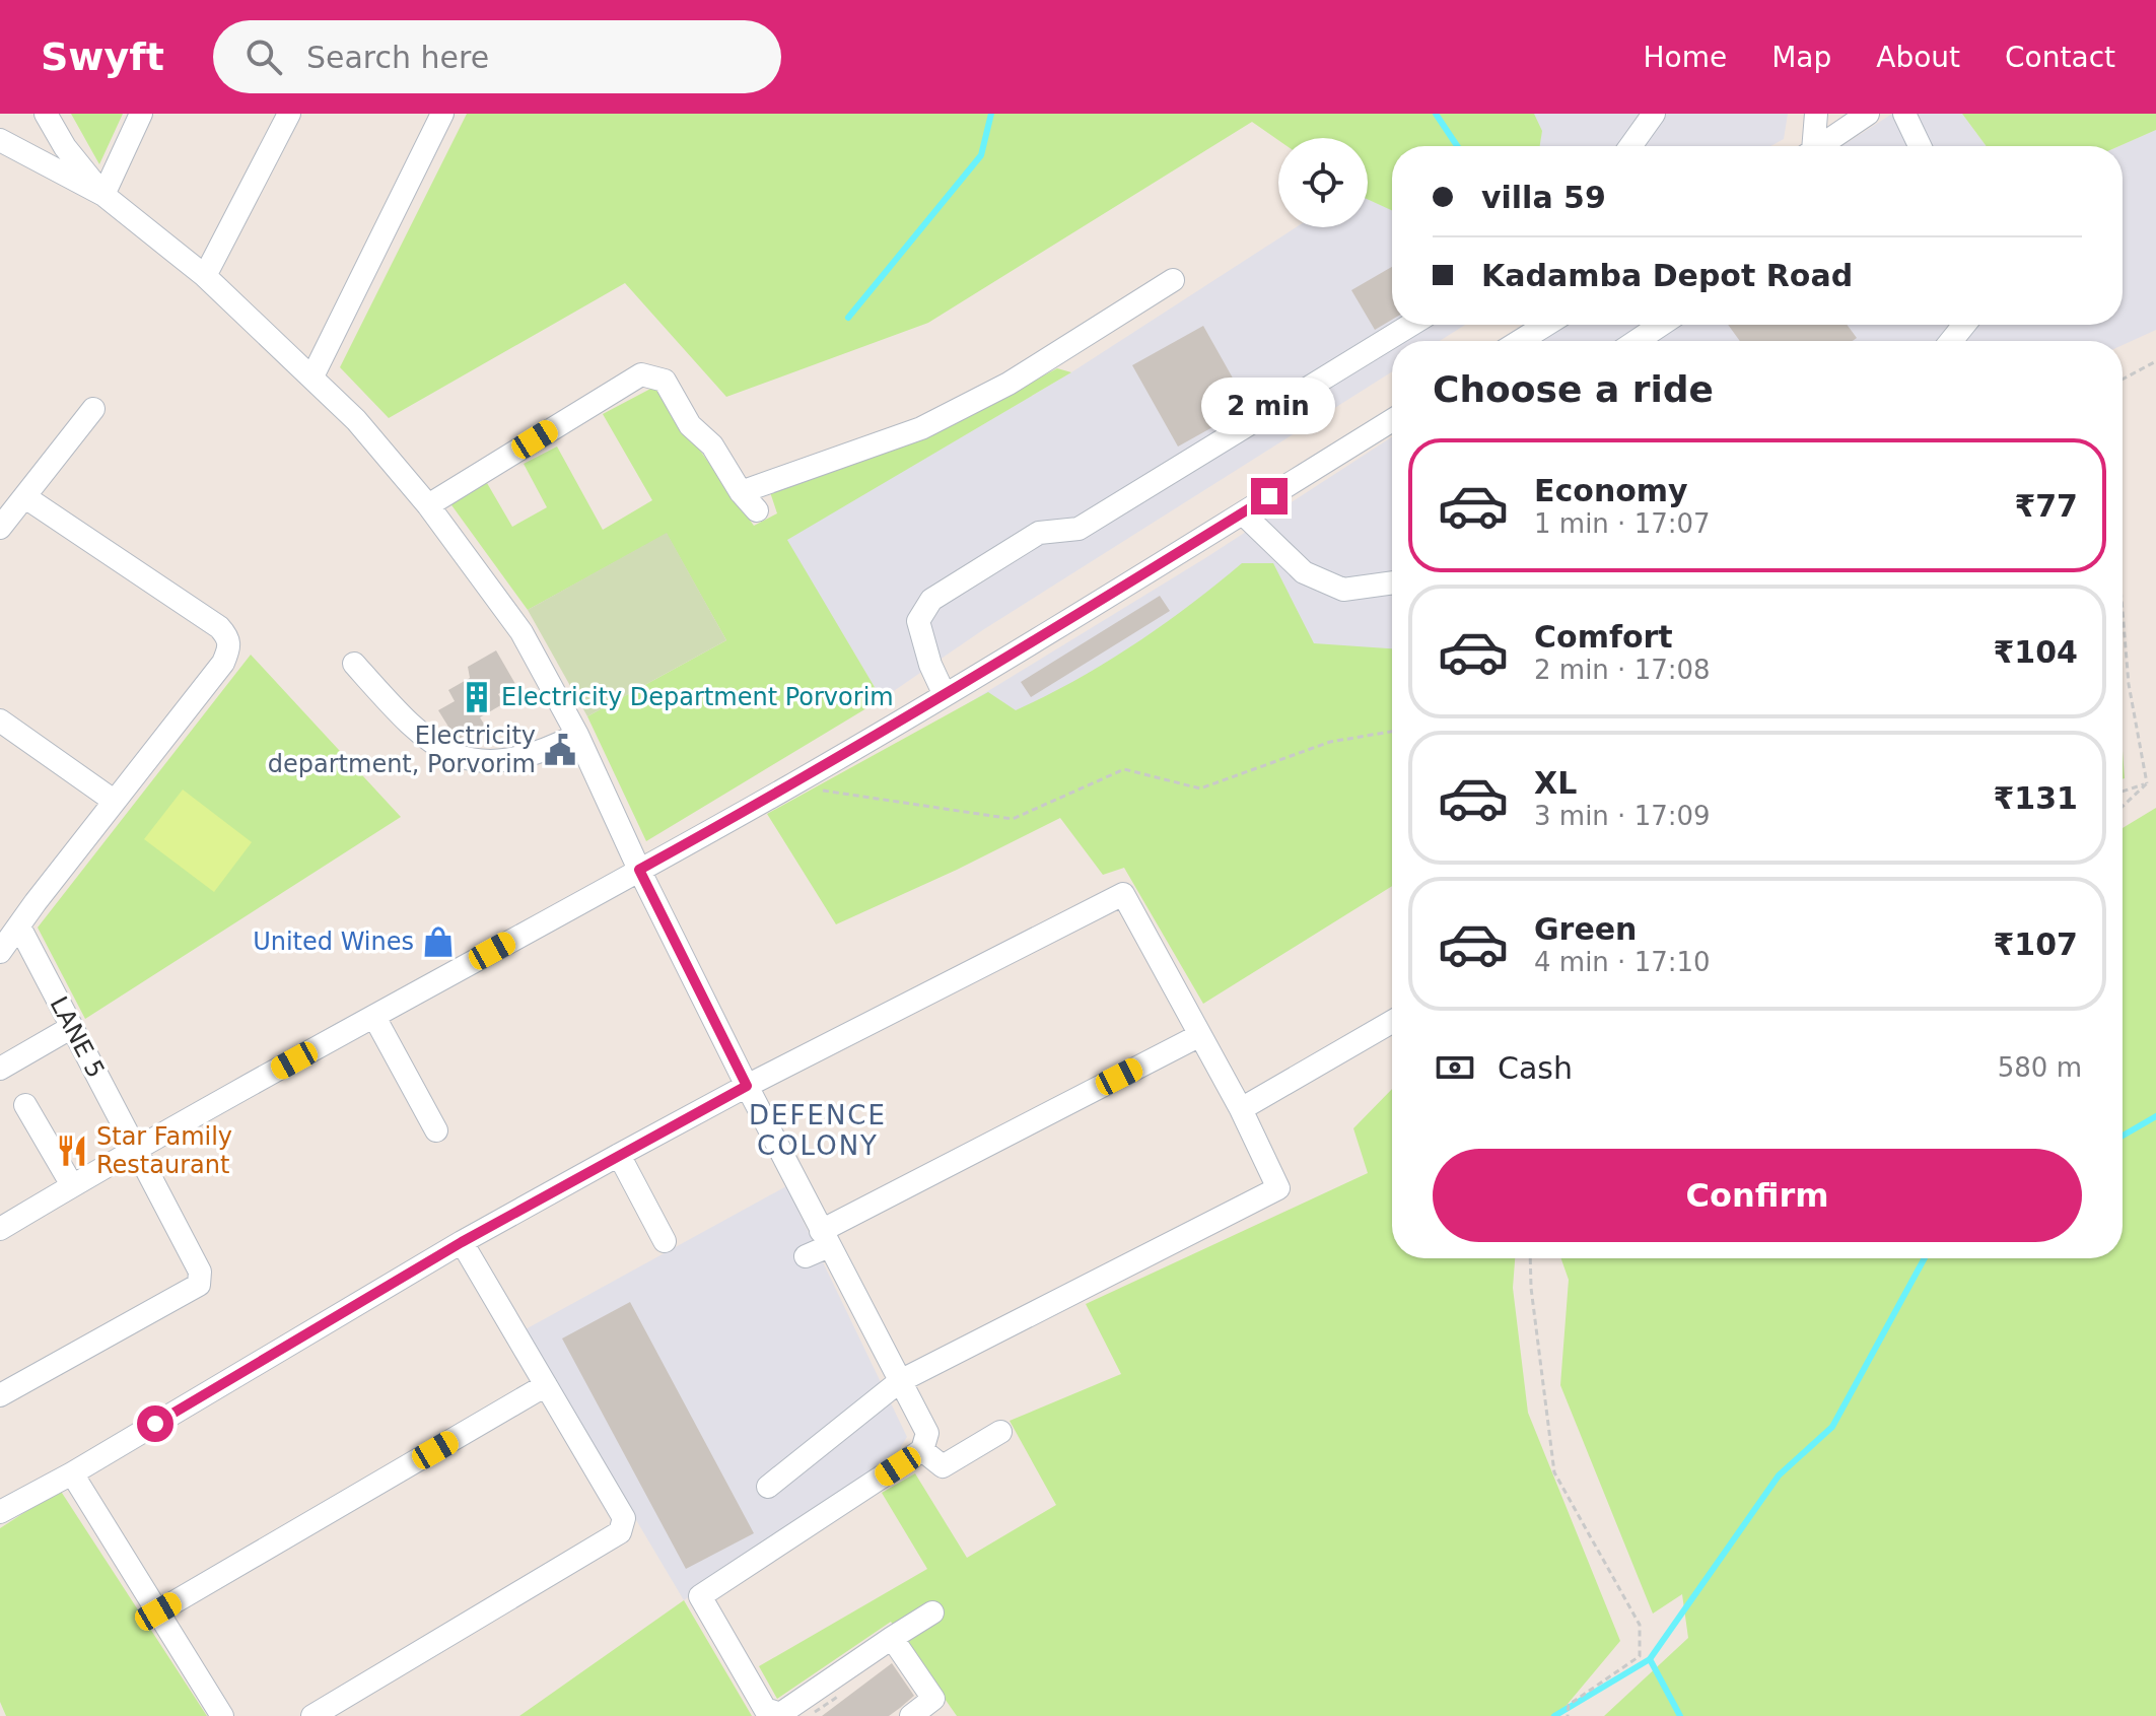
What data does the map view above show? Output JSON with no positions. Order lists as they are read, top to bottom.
{
  "streets": {
    "street": ["LANE 5"]
  },
  "districts": ["DEFENCE COLONY"],
  "places": {
    "building": ["Electricity Department Porvorim"],
    "public building": ["Electricity department, Porvorim"],
    "shop": ["United Wines"],
    "restaurant": ["Star Family Restaurant"]
  },
  "page": {
    "header": "Swyft",
    "search": "Search here",
    "nav": [
      "Home",
      "Map",
      "About",
      "Contact"
    ],
    "banner": ["villa 59", "Kadamba Depot Road"],
    "heading": "Choose a ride",
    "bubble": "2 min",
    "list": [
      {
        "name": "Economy",
        "note": "1 min · 17:07",
        "value": "₹77"
      },
      {
        "name": "Comfort",
        "note": "2 min · 17:08",
        "value": "₹104"
      },
      {
        "name": "XL",
        "note": "3 min · 17:09",
        "value": "₹131"
      },
      {
        "name": "Green",
        "note": "4 min · 17:10",
        "value": "₹107"
      }
    ],
    "pay": ["Cash", "580 m"],
    "buttons": "Confirm"
  }
}
